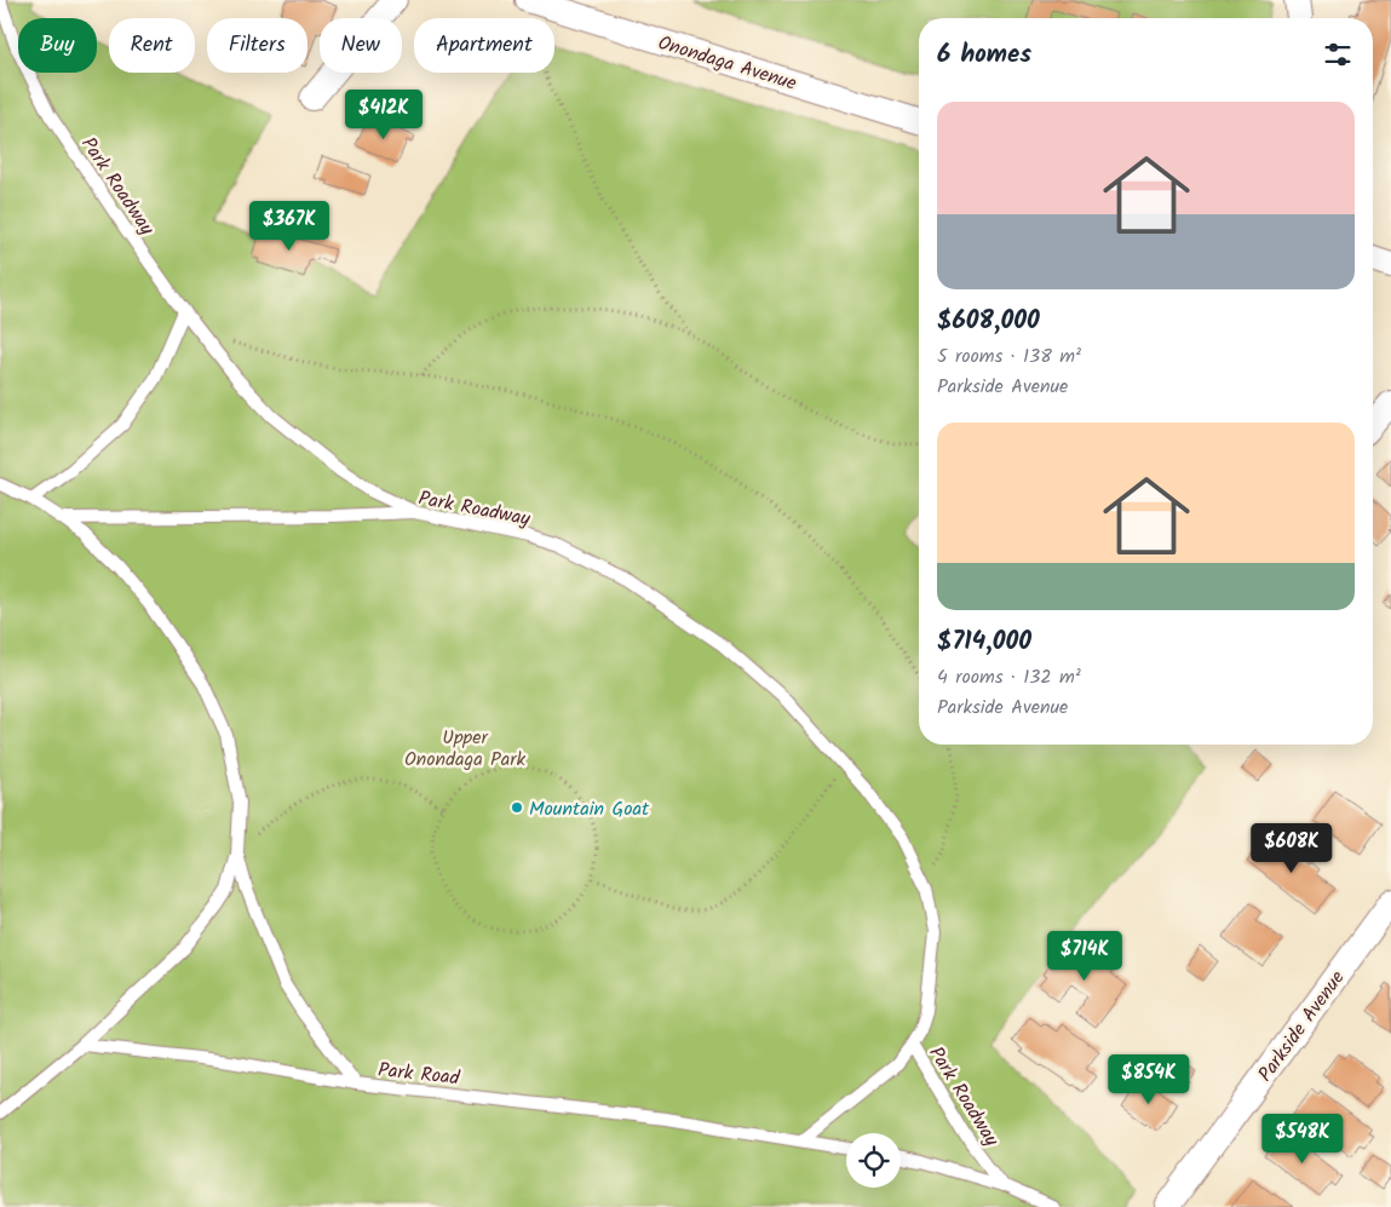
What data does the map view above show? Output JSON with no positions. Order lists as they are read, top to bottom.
{
  "streets": {
    "street": ["Onondaga Avenue", "Parkside Avenue"],
    "lane": ["Park Roadway", "Park Road"]
  },
  "parks": ["Upper Onondaga Park"],
  "places": ["Mountain Goat"],
  "page": {
    "chip": [
      "Buy",
      "Rent",
      "Filters",
      "New",
      "Apartment"
    ],
    "heading": "6 homes",
    "price": [
      "$412K",
      "$367K",
      "$608K",
      "$714K",
      "$854K",
      "$548K"
    ],
    "list": [
      {
        "name": "$608,000",
        "note": "5 rooms · 138 m² · Parkside Avenue"
      },
      {
        "name": "$714,000",
        "note": "4 rooms · 132 m² · Parkside Avenue"
      }
    ]
  }
}
